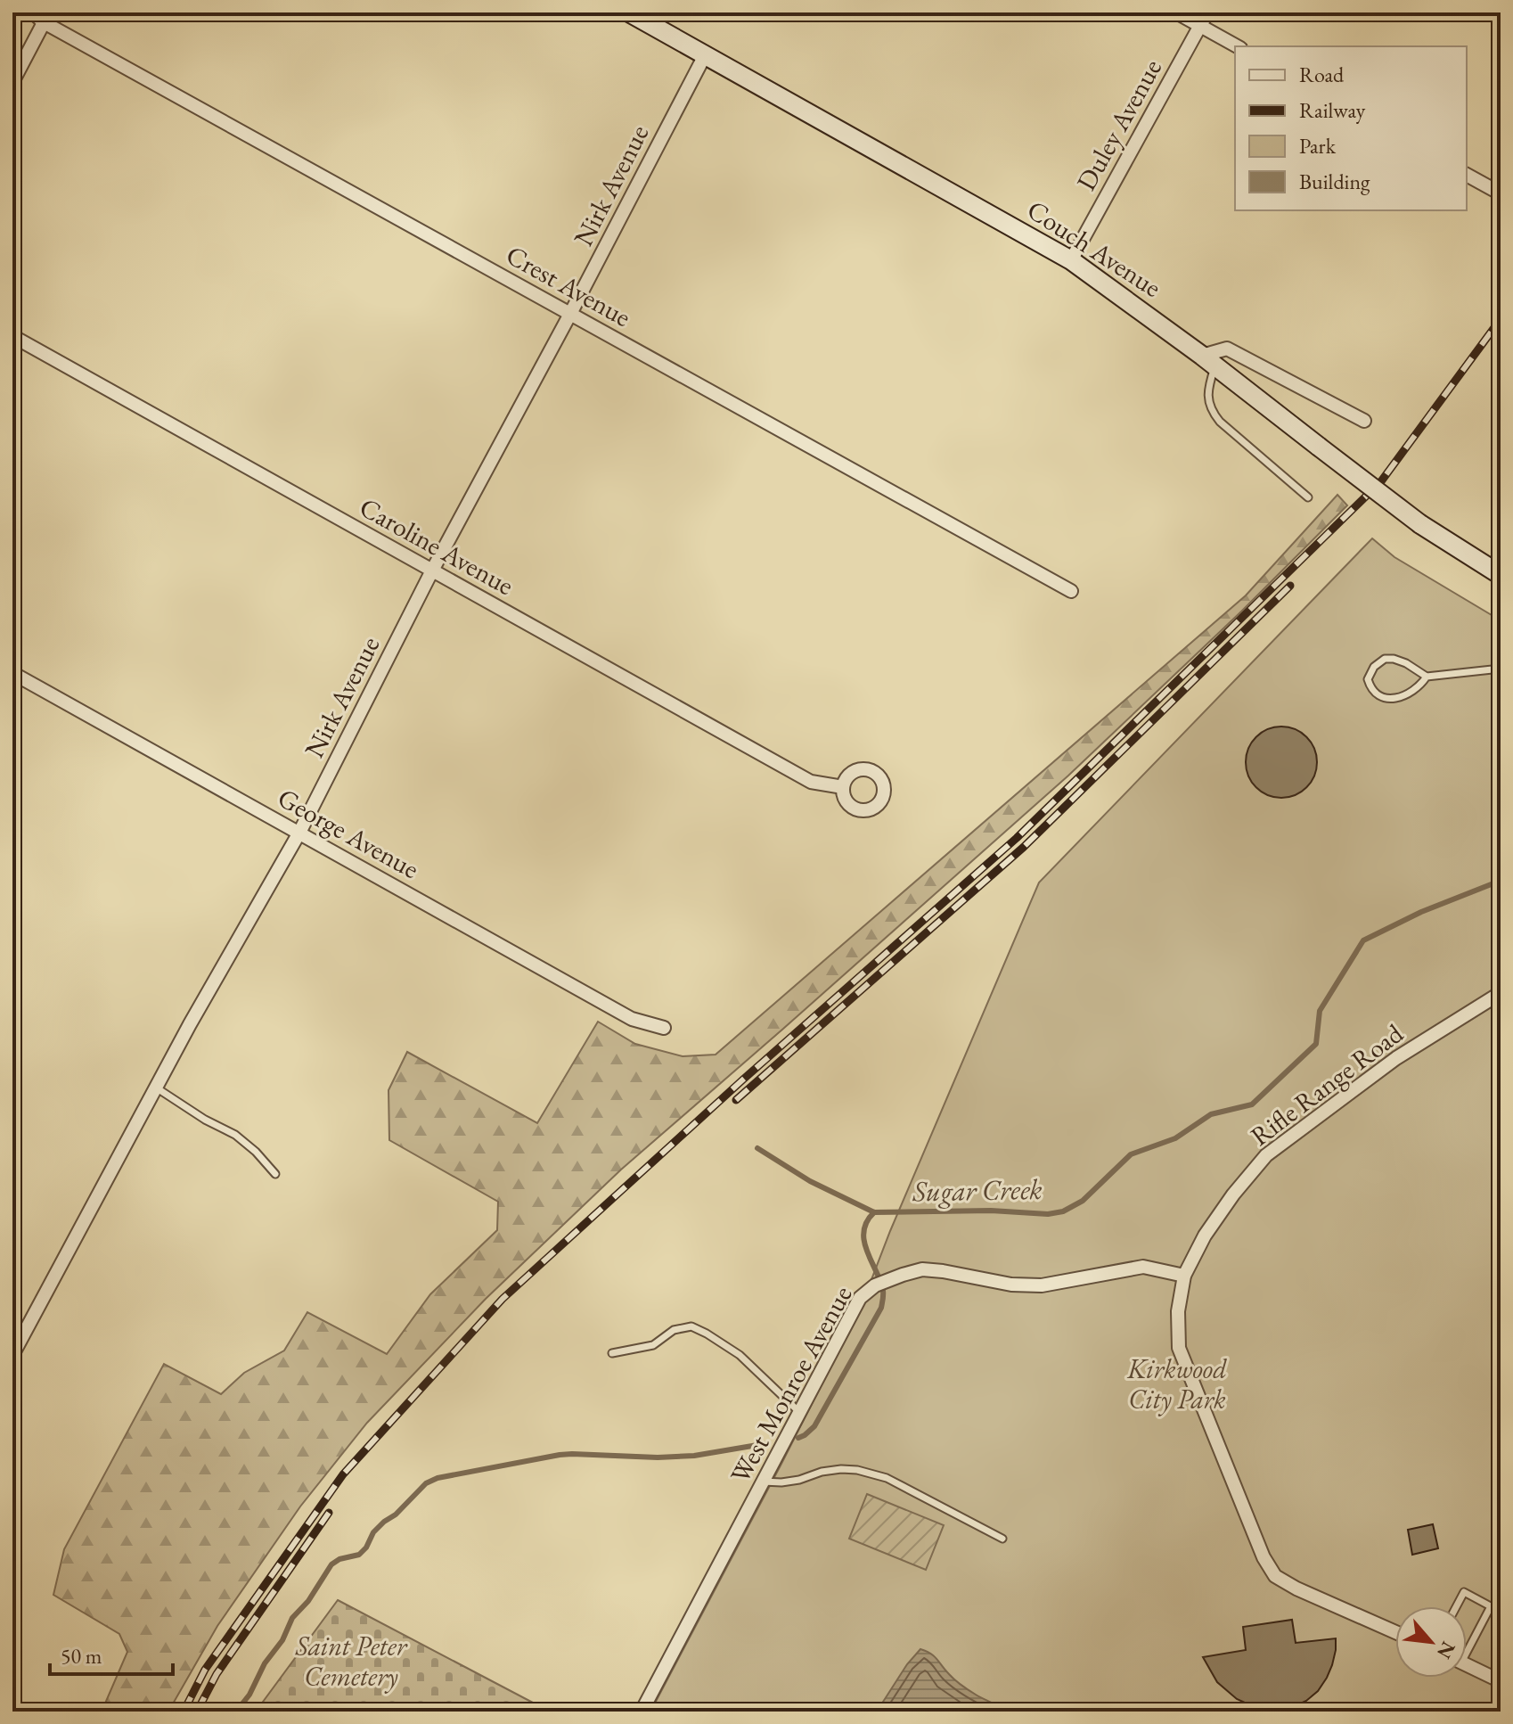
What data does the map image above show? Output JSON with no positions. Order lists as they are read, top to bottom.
{
  "streets": {
    "street": [
      "Duley Avenue",
      "Nirk Avenue",
      "Couch Avenue",
      "Crest Avenue",
      "Caroline Avenue",
      "George Avenue",
      "Rifle Range Road",
      "West Monroe Avenue"
    ]
  },
  "crossings": [
    ["Duley Avenue", "Couch Avenue"],
    ["Nirk Avenue", "Couch Avenue"],
    ["Nirk Avenue", "Crest Avenue"],
    ["Nirk Avenue", "Caroline Avenue"],
    ["Nirk Avenue", "George Avenue"],
    ["Rifle Range Road", "West Monroe Avenue"]
  ],
  "water": ["Sugar Creek"],
  "parks": ["Kirkwood City Park", "Saint Peter Cemetery"],
  "legend": [
    "Road",
    "Railway",
    "Park",
    "Building"
  ],
  "scale_bar": "50 m",
  "north": "bottom right"
}
